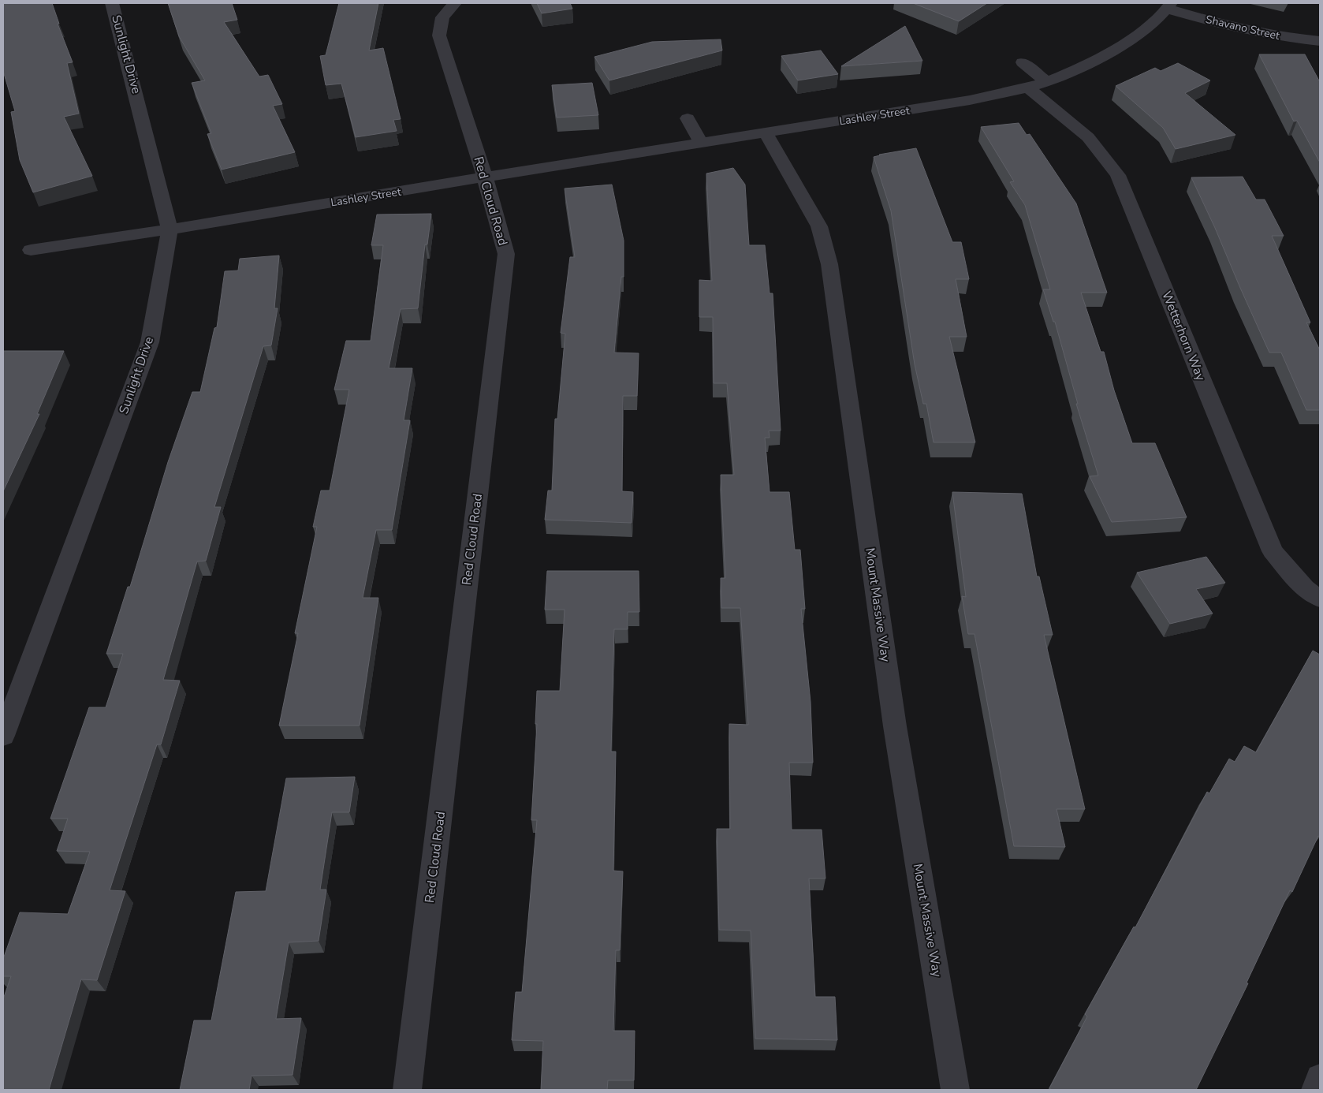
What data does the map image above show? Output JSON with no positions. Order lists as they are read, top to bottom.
{
  "streets": {
    "street": [
      "Shavano Street",
      "Sunlight Drive",
      "Lashley Street",
      "Red Cloud Road",
      "Wetterhorn Way",
      "Mount Massive Way"
    ]
  },
  "crossings": [
    ["Shavano Street", "Lashley Street"],
    ["Sunlight Drive", "Lashley Street"],
    ["Lashley Street", "Red Cloud Road"],
    ["Lashley Street", "Wetterhorn Way"],
    ["Lashley Street", "Mount Massive Way"]
  ]
}
